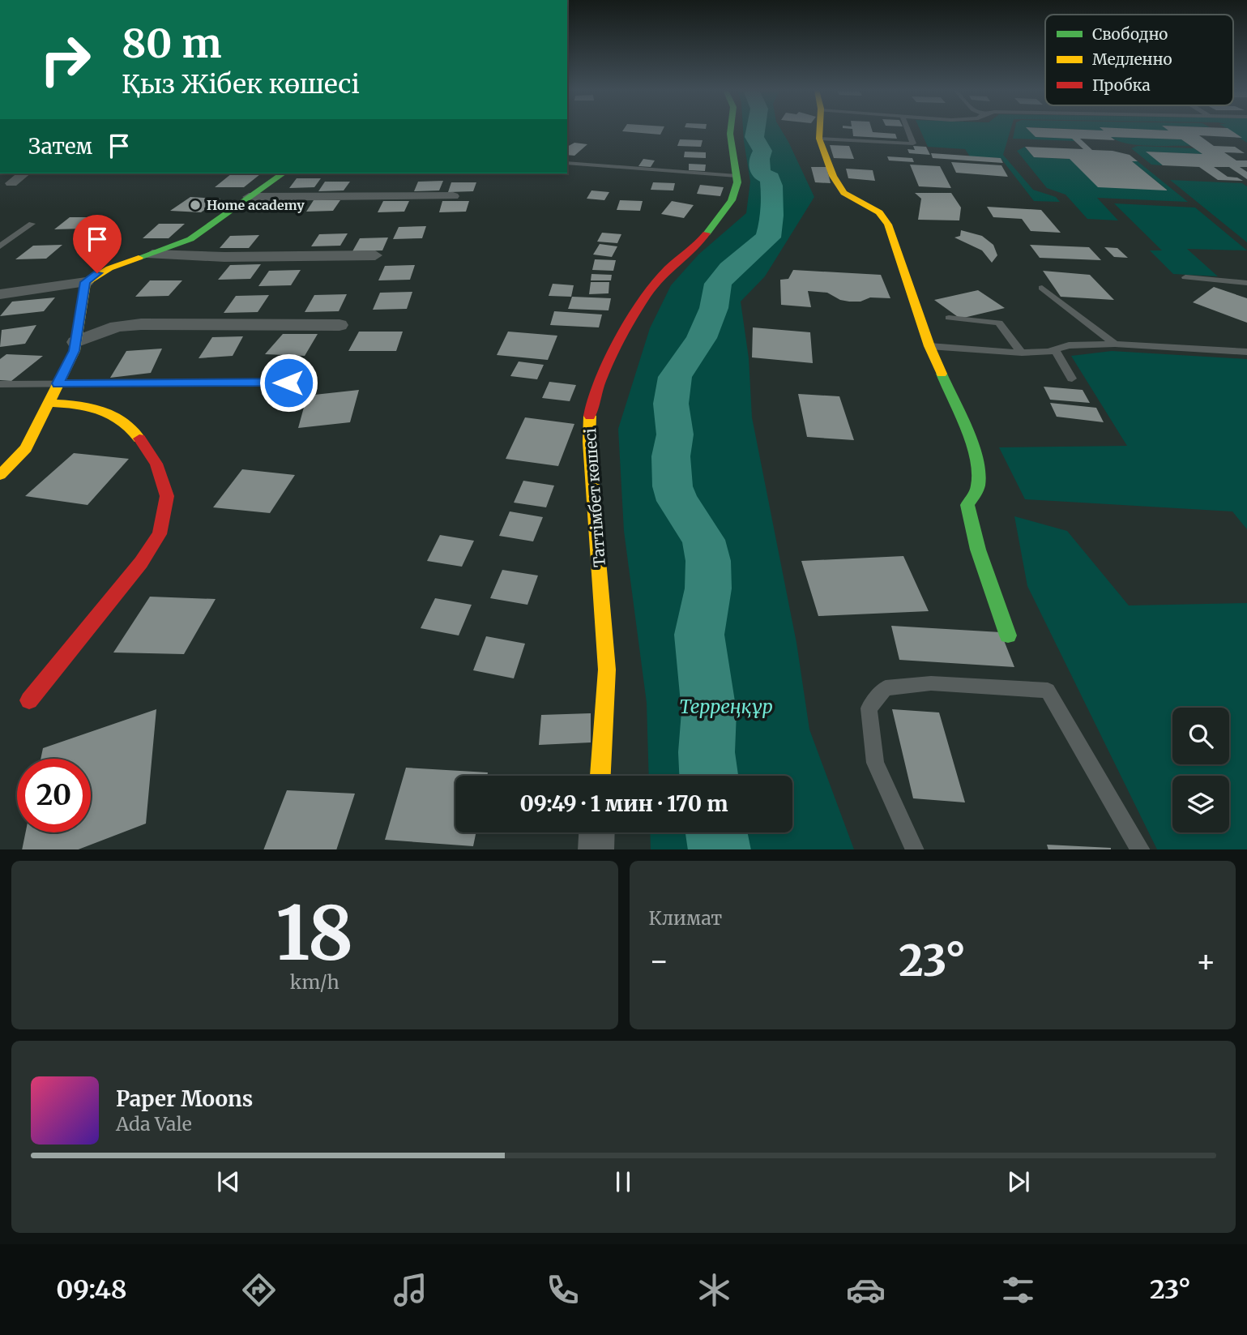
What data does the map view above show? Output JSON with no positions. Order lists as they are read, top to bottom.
{
  "streets": {
    "street": ["Таттімбет көшесі"]
  },
  "parks": ["Терреңқұр"],
  "places": ["Home academy"],
  "legend": ["Свободно", "Медленно", "Пробка"],
  "page": {
    "turn": ["80 m", "Қыз Жібек көшесі"],
    "then": "Затем",
    "limit": "20",
    "trip": "09:49 · 1 мин · 170 m",
    "tile": [
      ["18", "km/h"],
      "Климат"
    ],
    "heat": ["−", "23°", "+"],
    "song": ["Paper Moons", "Ada Vale"],
    "tabs": ["09:48", "23°"]
  }
}
